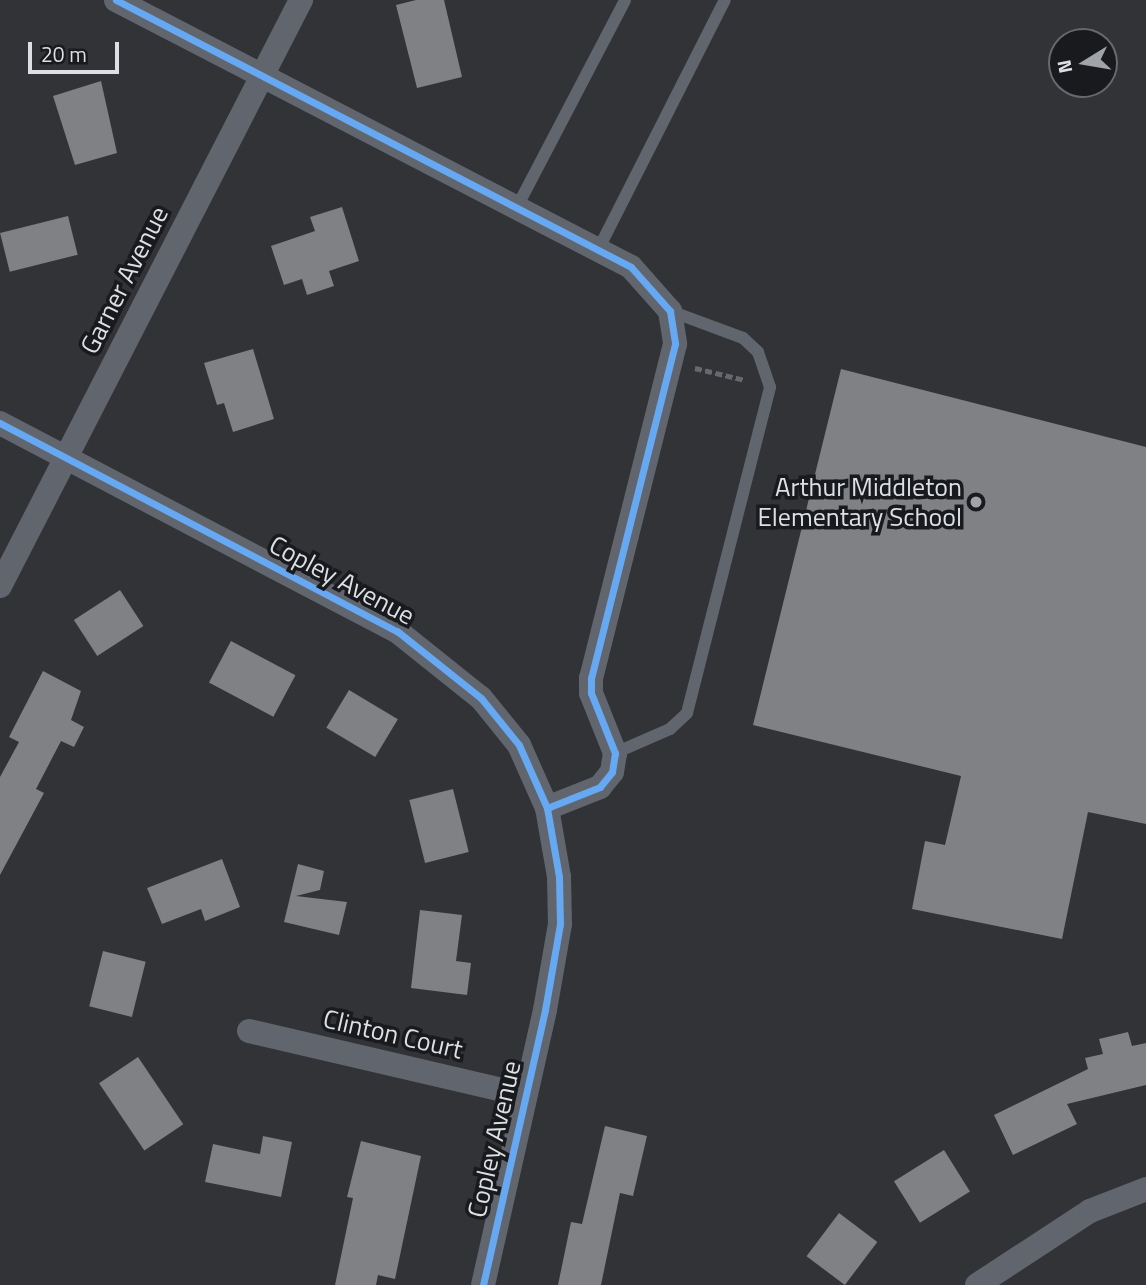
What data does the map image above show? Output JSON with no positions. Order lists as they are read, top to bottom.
{
  "streets": {
    "street": ["Garner Avenue", "Copley Avenue", "Clinton Court"]
  },
  "crossings": [
    ["Garner Avenue", "Copley Avenue"],
    ["Copley Avenue", "Clinton Court"]
  ],
  "places": ["Arthur Middleton Elementary School"],
  "scale_bar": "20 m",
  "north": "left"
}
